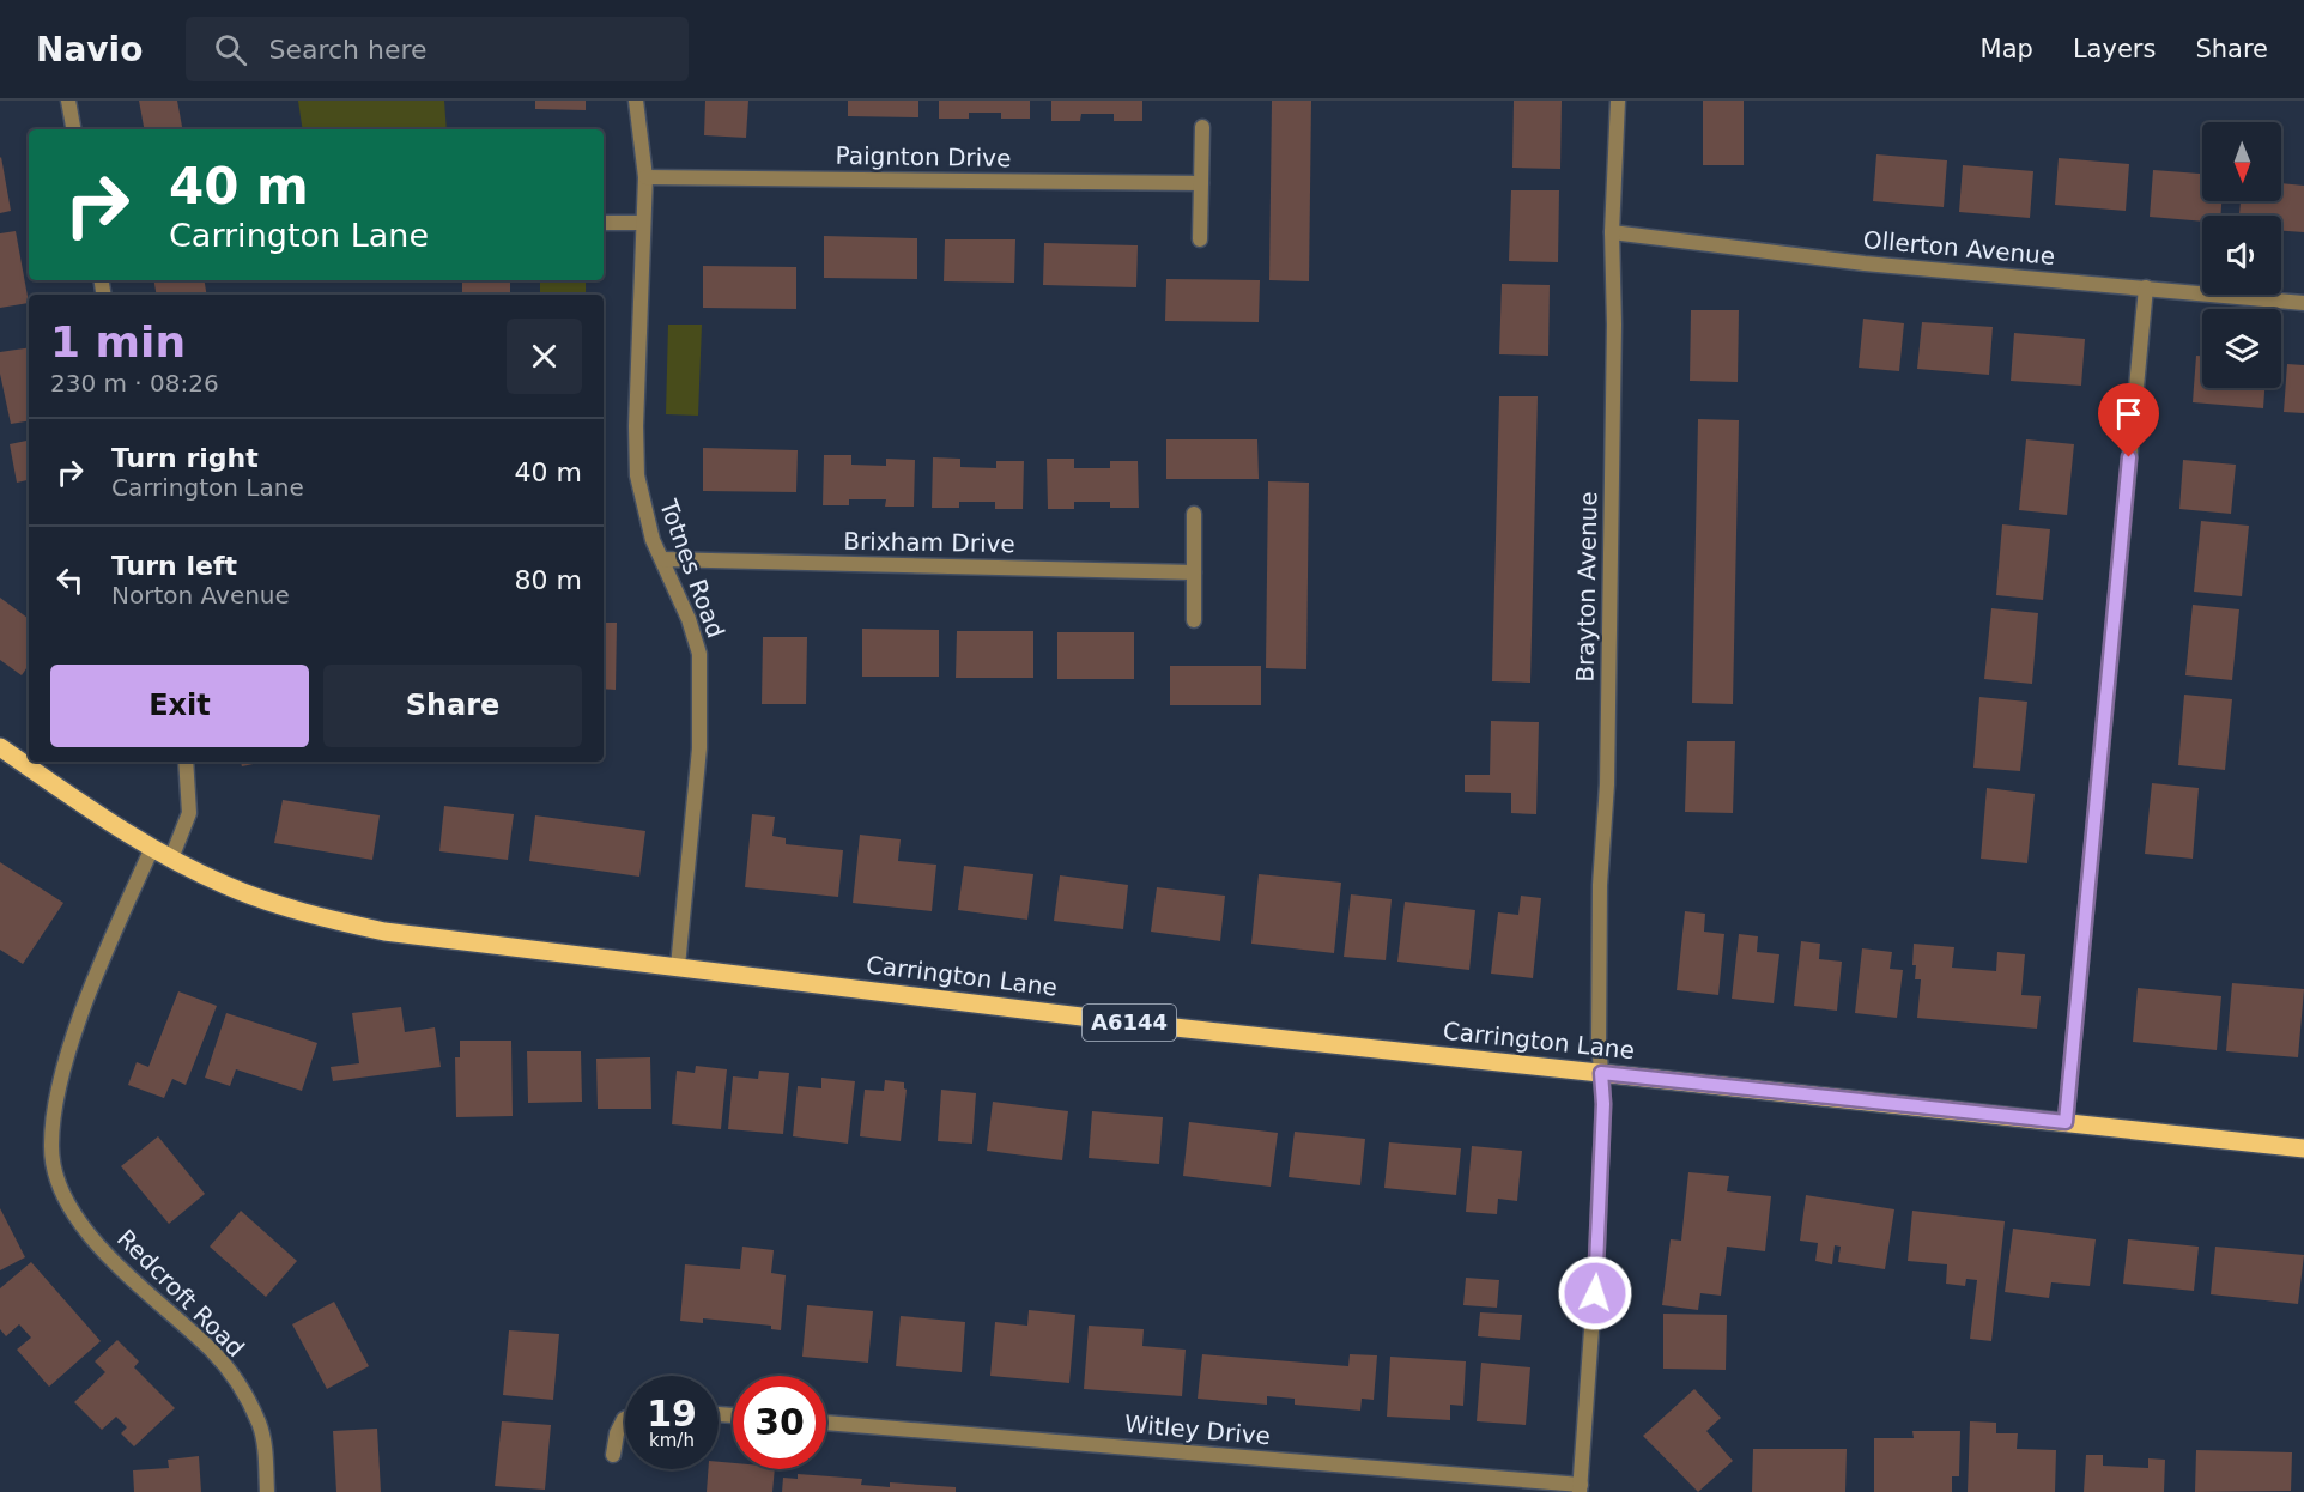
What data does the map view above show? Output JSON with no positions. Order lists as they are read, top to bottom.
{
  "streets": {
    "main road": ["Carrington Lane", "A6144"],
    "street": [
      "Paignton Drive",
      "Ollerton Avenue",
      "Brixham Drive",
      "Totnes Road",
      "Brayton Avenue",
      "Redcroft Road",
      "Witley Drive"
    ]
  },
  "crossings": [
    ["Paignton Drive", "Totnes Road"],
    ["Ollerton Avenue", "Brayton Avenue"],
    ["Brixham Drive", "Totnes Road"],
    ["Totnes Road", "Carrington Lane"],
    ["Brayton Avenue", "Carrington Lane"],
    ["Brayton Avenue", "Witley Drive"],
    ["Carrington Lane", "Redcroft Road"]
  ],
  "north": "bottom",
  "page": {
    "header": "Navio",
    "search": "Search here",
    "nav": ["Map", "Layers", "Share"],
    "turn": ["40 m", "Carrington Lane"],
    "heading": ["1 min", "230 m · 08:26"],
    "list": [
      {
        "name": "Turn right",
        "note": "Carrington Lane",
        "value": "40 m"
      },
      {
        "name": "Turn left",
        "note": "Norton Avenue",
        "value": "80 m"
      }
    ],
    "buttons": ["Exit", "Share"],
    "speed": "19 km/h",
    "limit": "30"
  }
}
